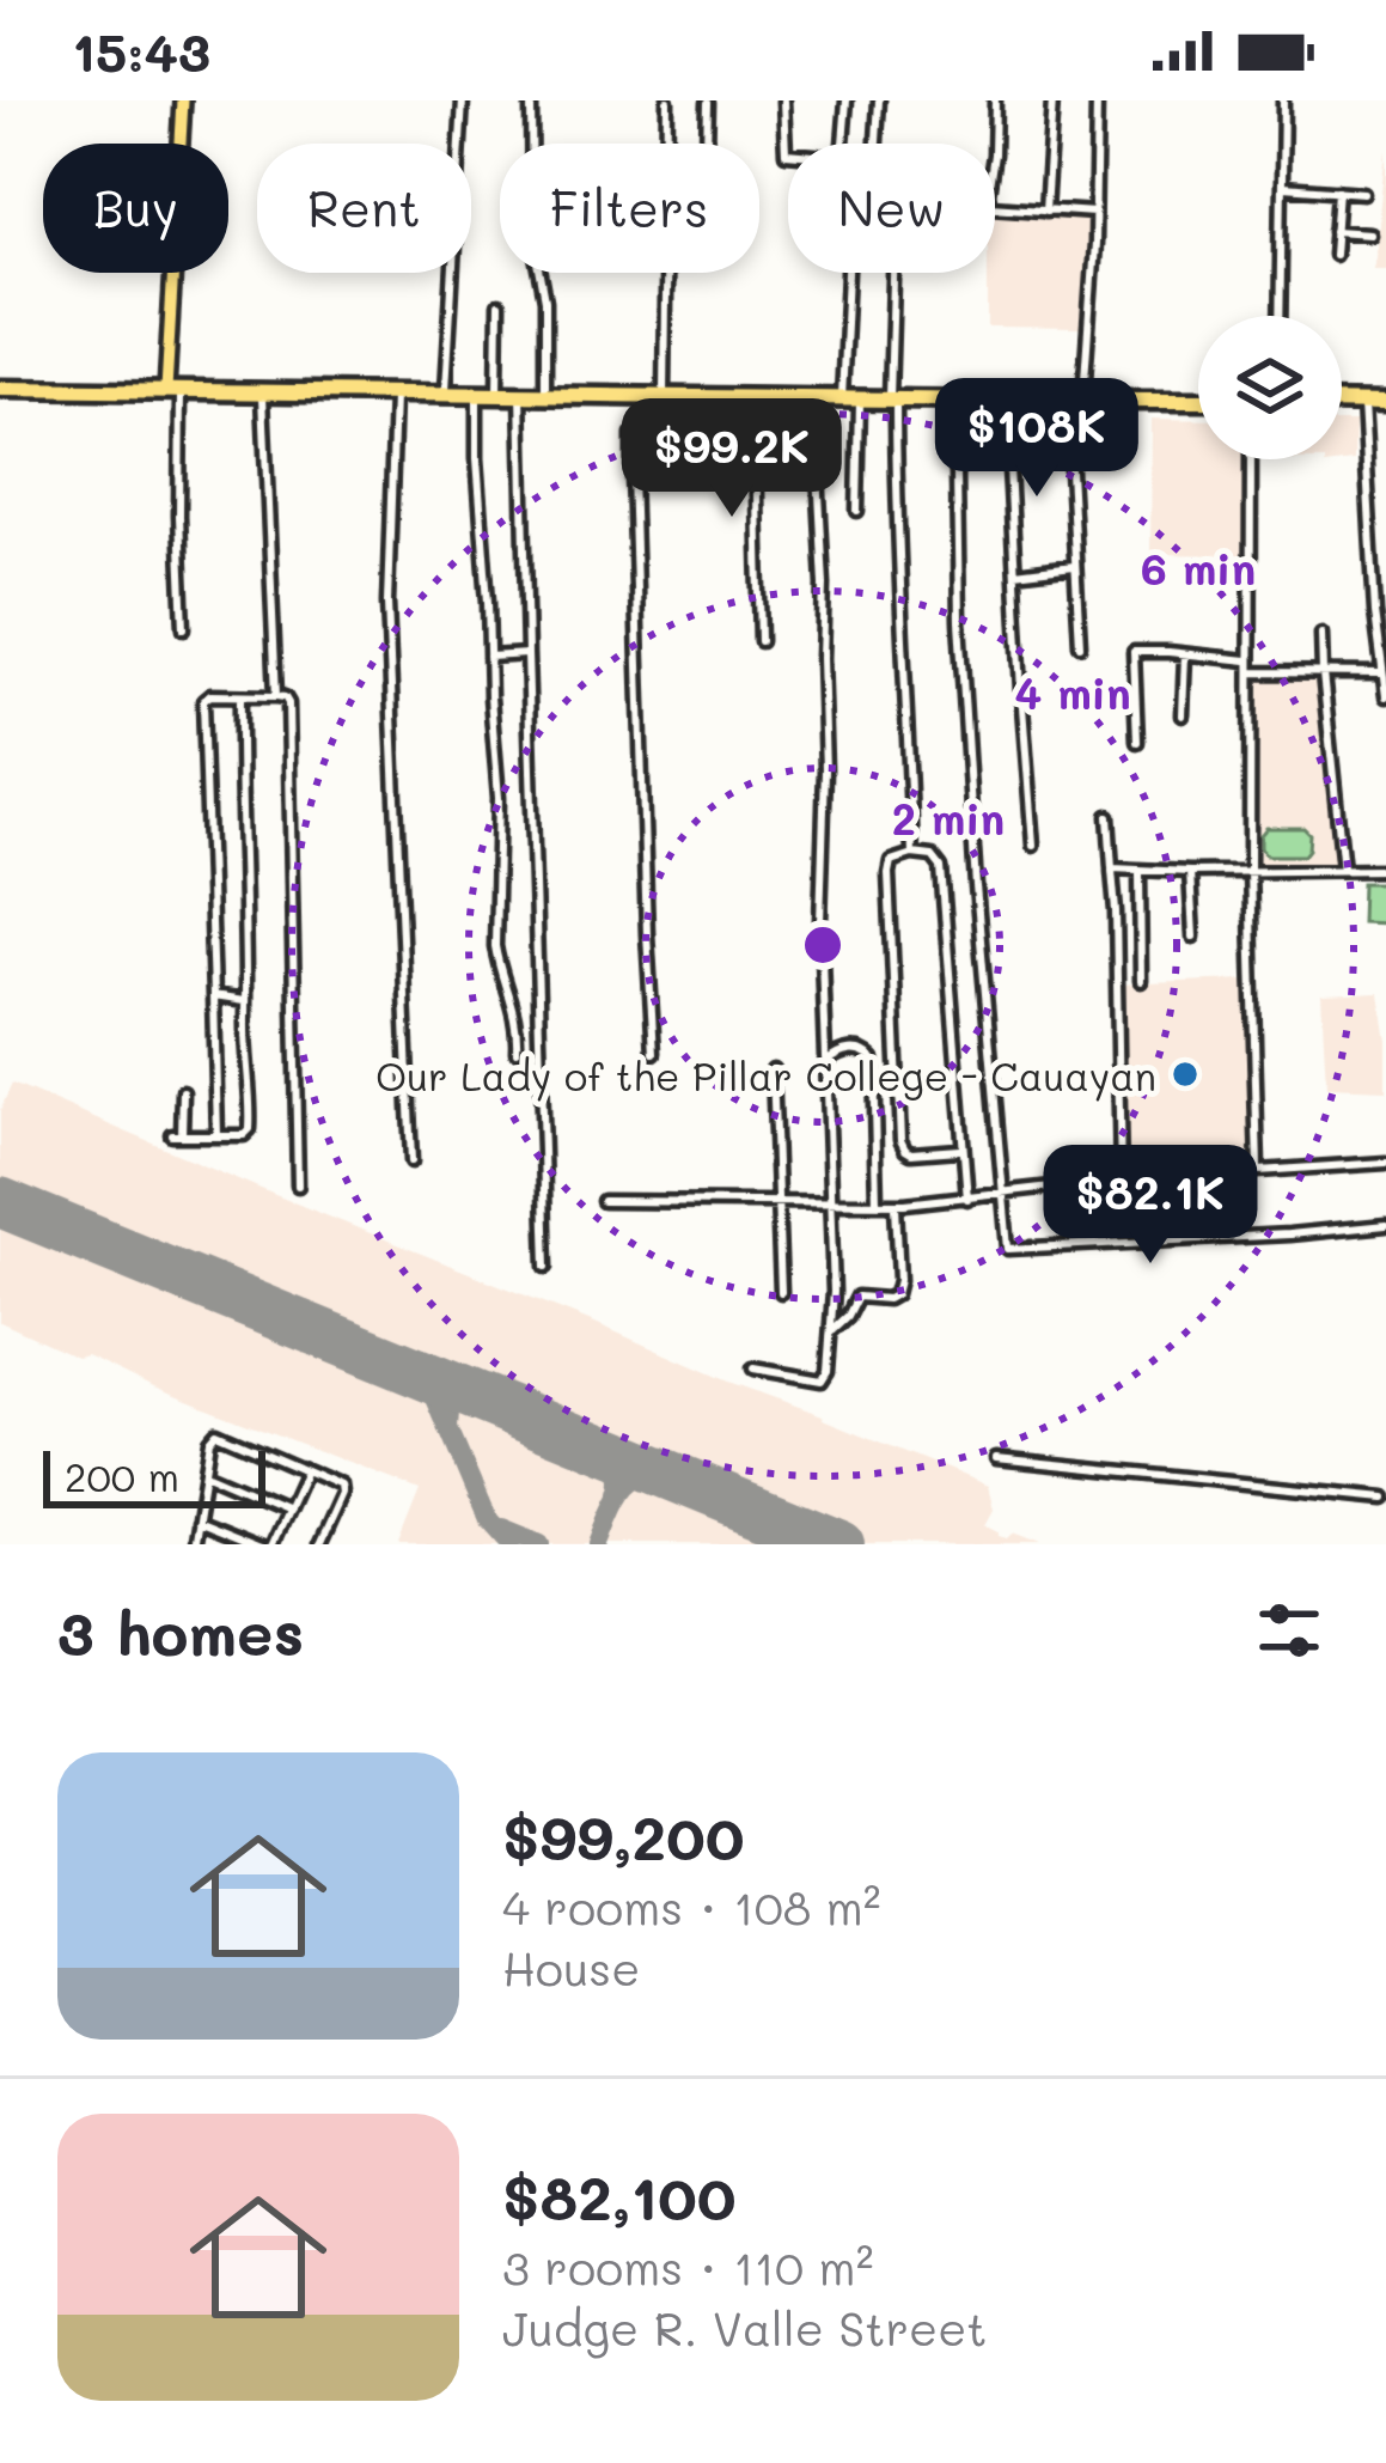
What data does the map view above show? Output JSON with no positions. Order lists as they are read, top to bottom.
{
  "places": ["Our Lady of the Pillar College - Cauayan"],
  "scale_bar": "200 m",
  "page": {
    "status": "15:43",
    "chip": [
      "Buy",
      "Rent",
      "Filters",
      "New"
    ],
    "price": ["$108K", "$99.2K", "$82.1K"],
    "scale": "200 m",
    "heading": "3 homes",
    "list": [
      {
        "name": "$99,200",
        "note": "4 rooms · 108 m² · House"
      },
      {
        "name": "$82,100",
        "note": "3 rooms · 110 m² · Judge R. Valle Street"
      }
    ]
  },
  "rings": ["6 min", "4 min", "2 min"]
}
